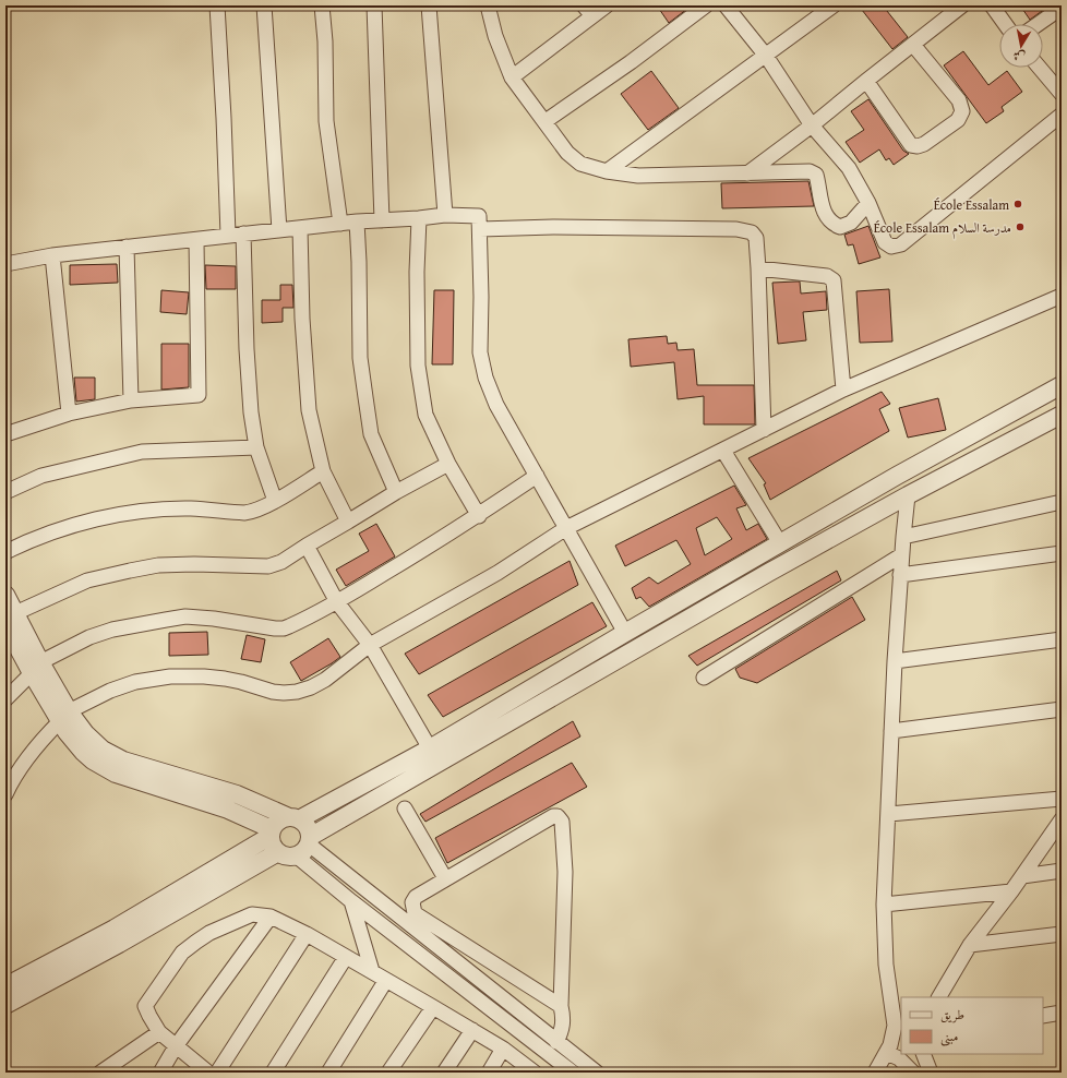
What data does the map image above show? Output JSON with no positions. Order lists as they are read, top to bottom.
{
  "places": ["École Essalam", "École Essalam مدرسة السلام"],
  "legend": ["طريق", "مبنى"],
  "north": "bottom"
}
